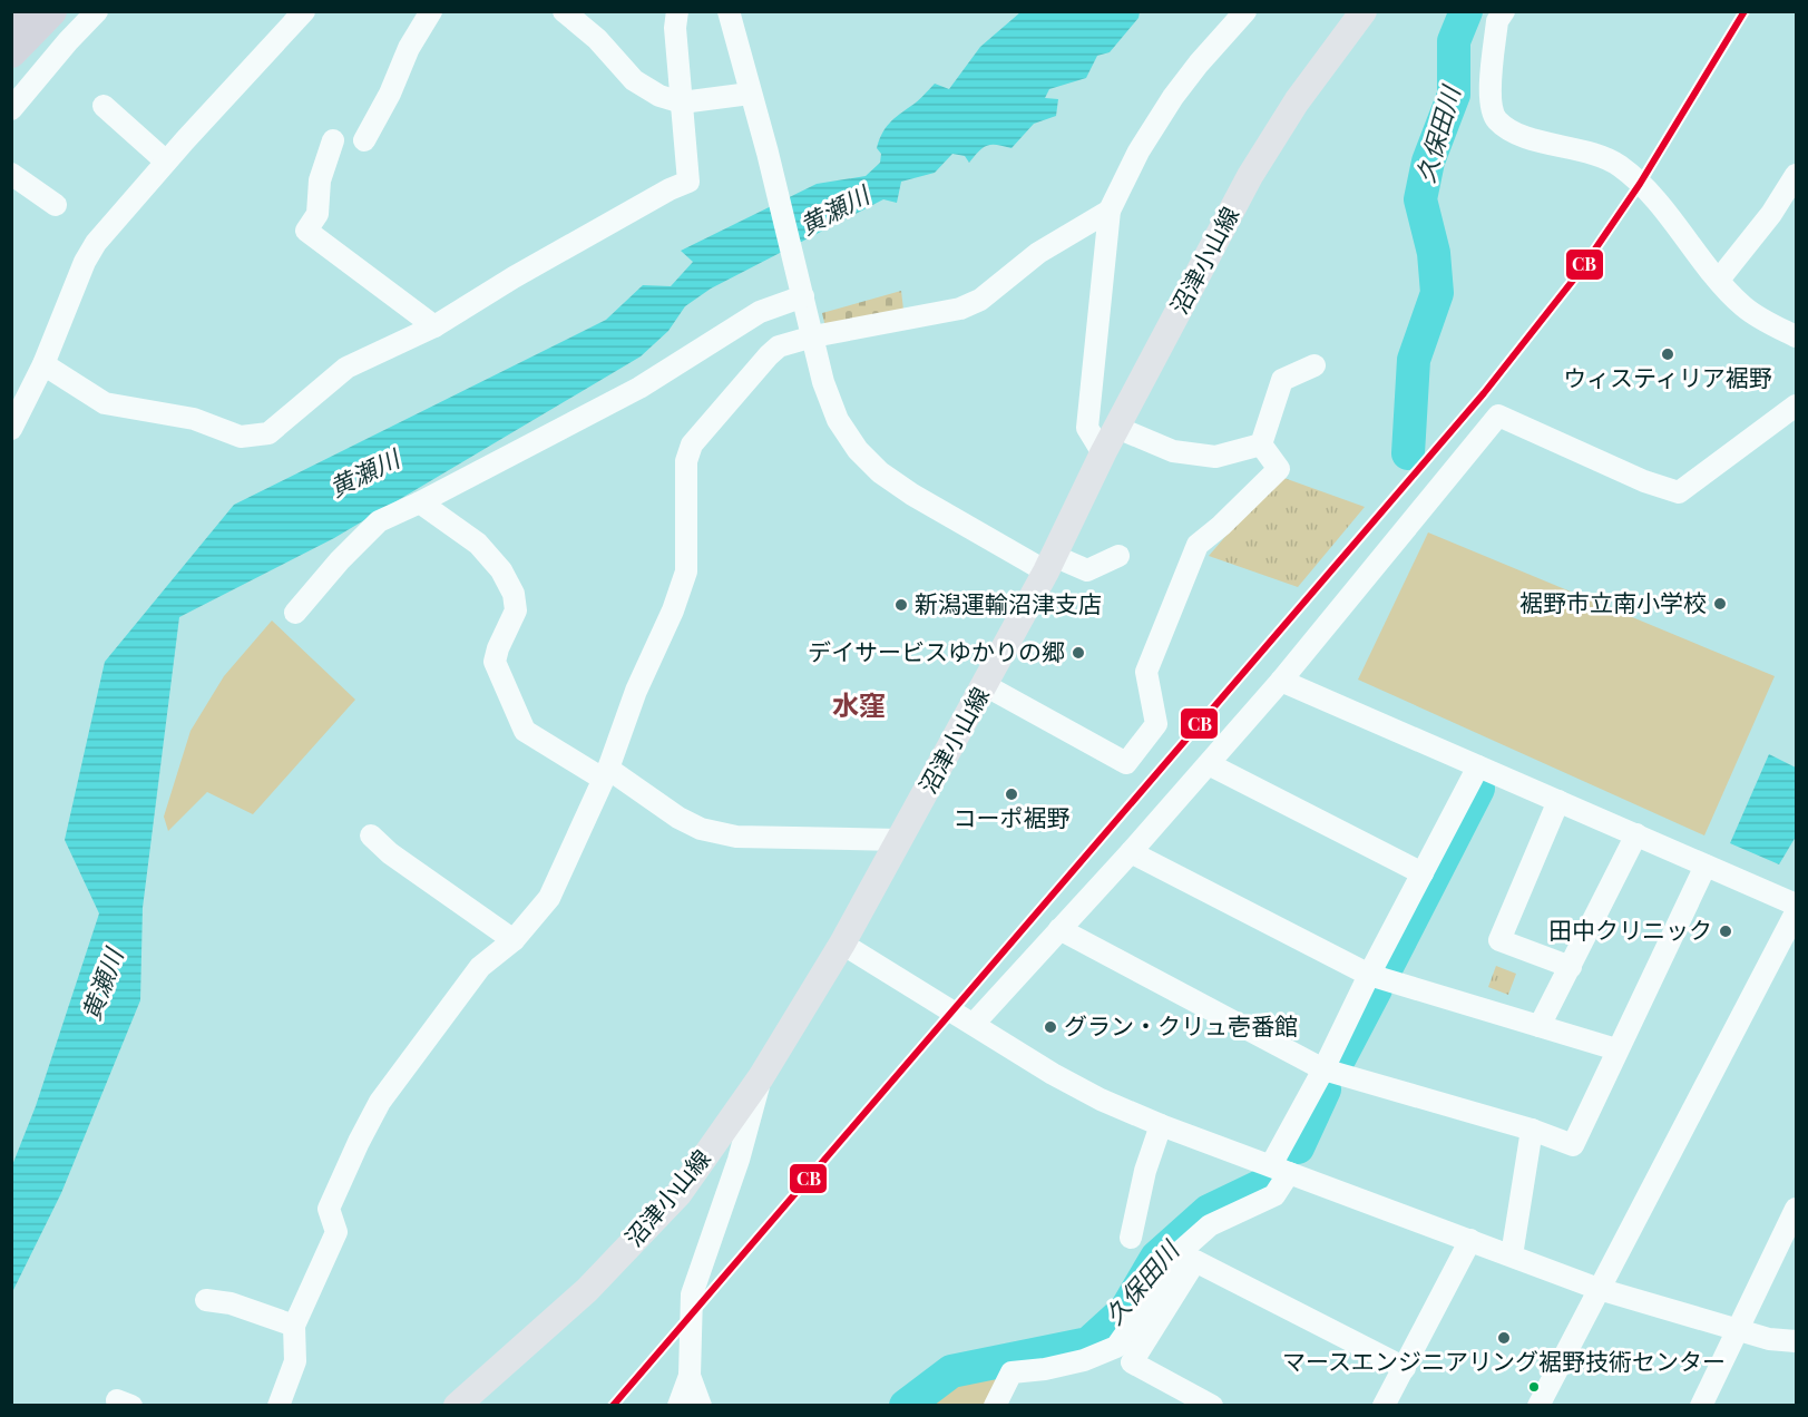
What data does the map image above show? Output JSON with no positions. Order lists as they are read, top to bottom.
{
  "streets": {
    "main road": ["沼津小山線"]
  },
  "districts": ["水窪"],
  "water": ["久保田川", "黄瀬川"],
  "places": [
    "ウィスティリア裾野",
    "裾野市立南小学校",
    "新潟運輸沼津支店",
    "デイサービスゆかりの郷",
    "コーポ裾野",
    "田中クリニック",
    "グラン・クリュ壱番館",
    "マースエンジニアリング裾野技術センター"
  ],
  "lines": ["transit line CB"]
}
